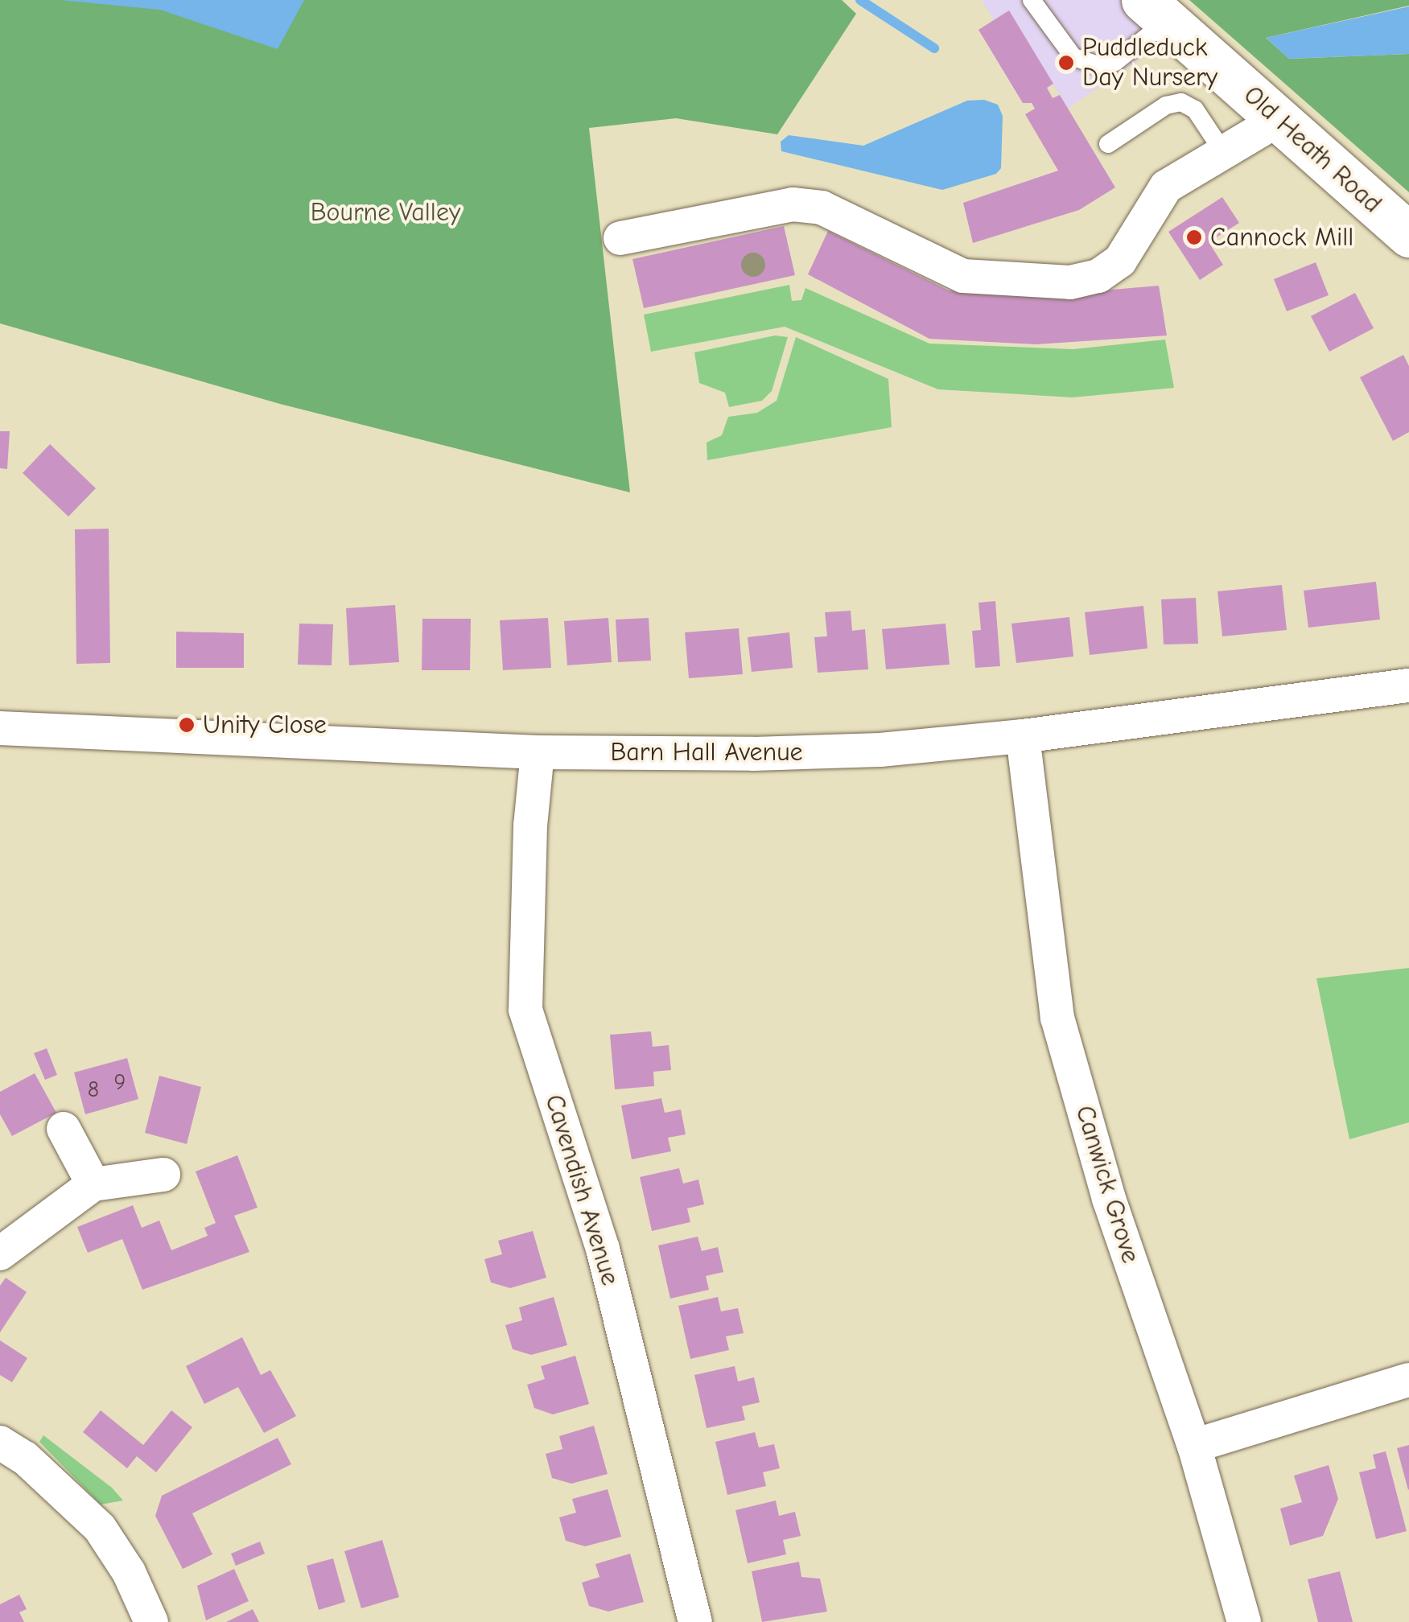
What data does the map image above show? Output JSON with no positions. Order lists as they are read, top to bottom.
{
  "streets": {
    "street": [
      "Old Heath Road",
      "Barn Hall Avenue",
      "Canwick Grove",
      "Cavendish Avenue"
    ]
  },
  "crossings": [
    ["Barn Hall Avenue", "Canwick Grove"],
    ["Barn Hall Avenue", "Cavendish Avenue"]
  ],
  "parks": ["Bourne Valley"],
  "places": ["Puddleduck Day Nursery", "Cannock Mill", "Unity Close"],
  "house_numbers": ["9", "8"]
}
